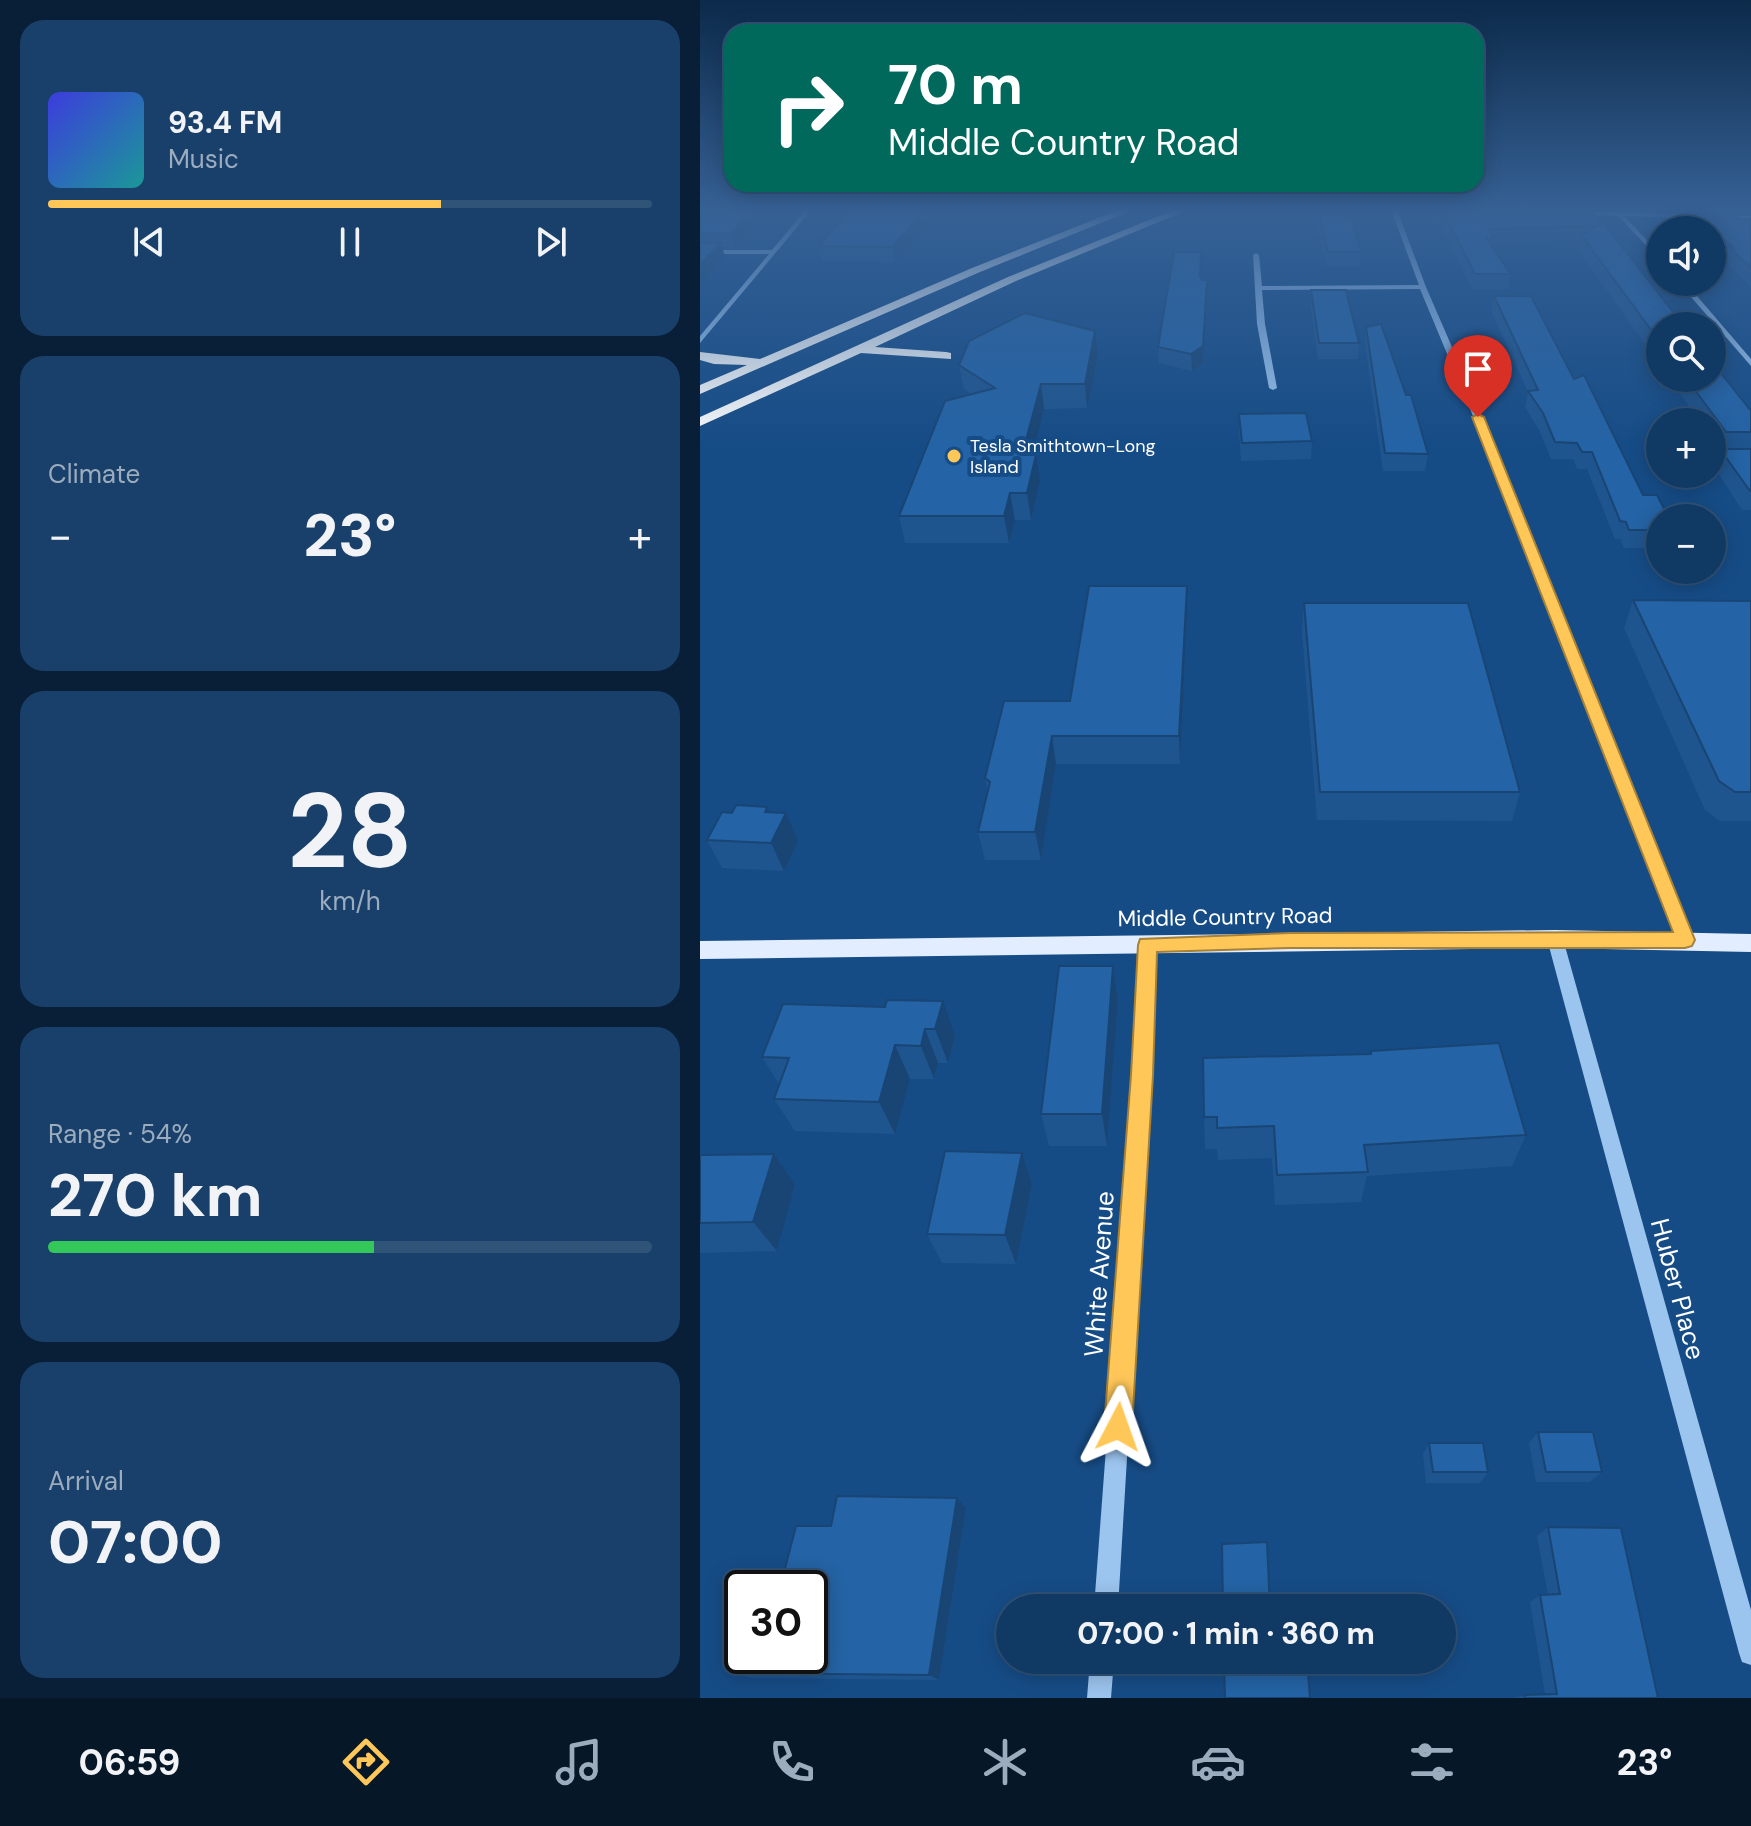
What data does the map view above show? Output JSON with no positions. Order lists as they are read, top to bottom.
{
  "streets": {
    "main road": ["Middle Country Road"],
    "street": ["White Avenue", "Huber Place"]
  },
  "crossings": [
    ["Middle Country Road", "White Avenue"],
    ["Middle Country Road", "Huber Place"]
  ],
  "places": ["Tesla Smithtown-Long Island"],
  "page": {
    "turn": ["70 m", "Middle Country Road"],
    "song": ["93.4 FM", "Music"],
    "map_buttons": ["+", "−"],
    "tile": [
      "Climate",
      ["28", "km/h"],
      ["Range · 54%", "270 km"],
      ["Arrival", "07:00"]
    ],
    "heat": ["−", "23°", "+"],
    "limit": "30",
    "trip": "07:00 · 1 min · 360 m",
    "tabs": ["06:59", "23°"]
  }
}
